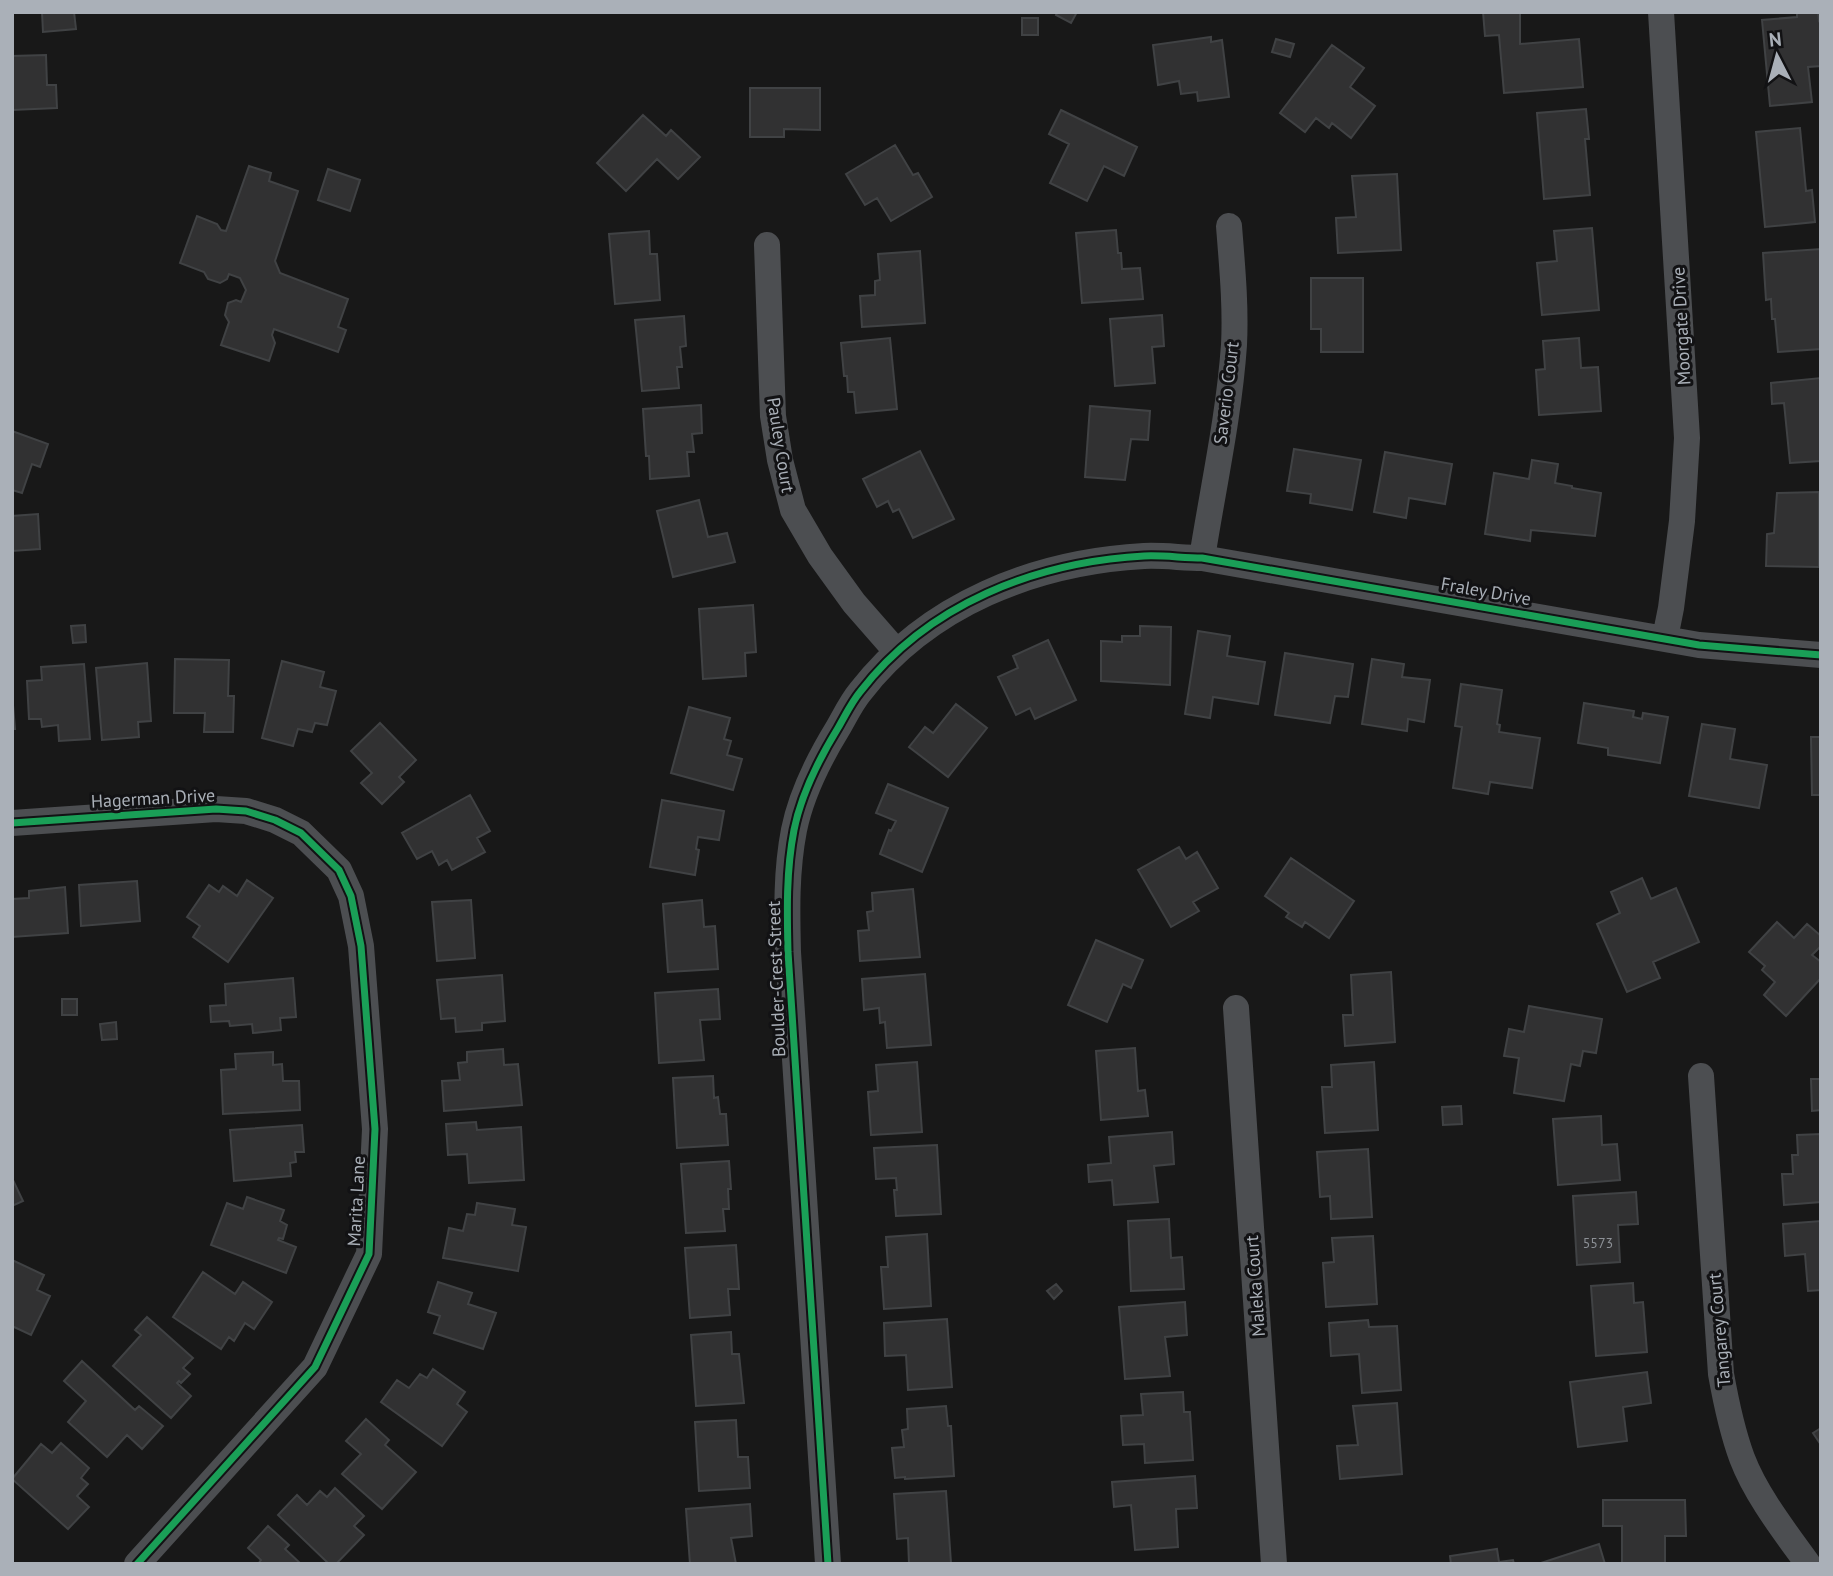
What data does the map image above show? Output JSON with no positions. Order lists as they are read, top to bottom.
{
  "streets": {
    "street": [
      "Moorgate Drive",
      "Saverio Court",
      "Pauley Court",
      "Fraley Drive",
      "Hagerman Drive",
      "Boulder-Crest Street",
      "Marita Lane",
      "Maleka Court",
      "Tangarey Court"
    ]
  },
  "crossings": [
    ["Moorgate Drive", "Fraley Drive"],
    ["Saverio Court", "Fraley Drive"],
    ["Pauley Court", "Boulder-Crest Street"],
    ["Fraley Drive", "Boulder-Crest Street"],
    ["Hagerman Drive", "Marita Lane"]
  ],
  "house_numbers": ["5573"],
  "north": "top"
}
